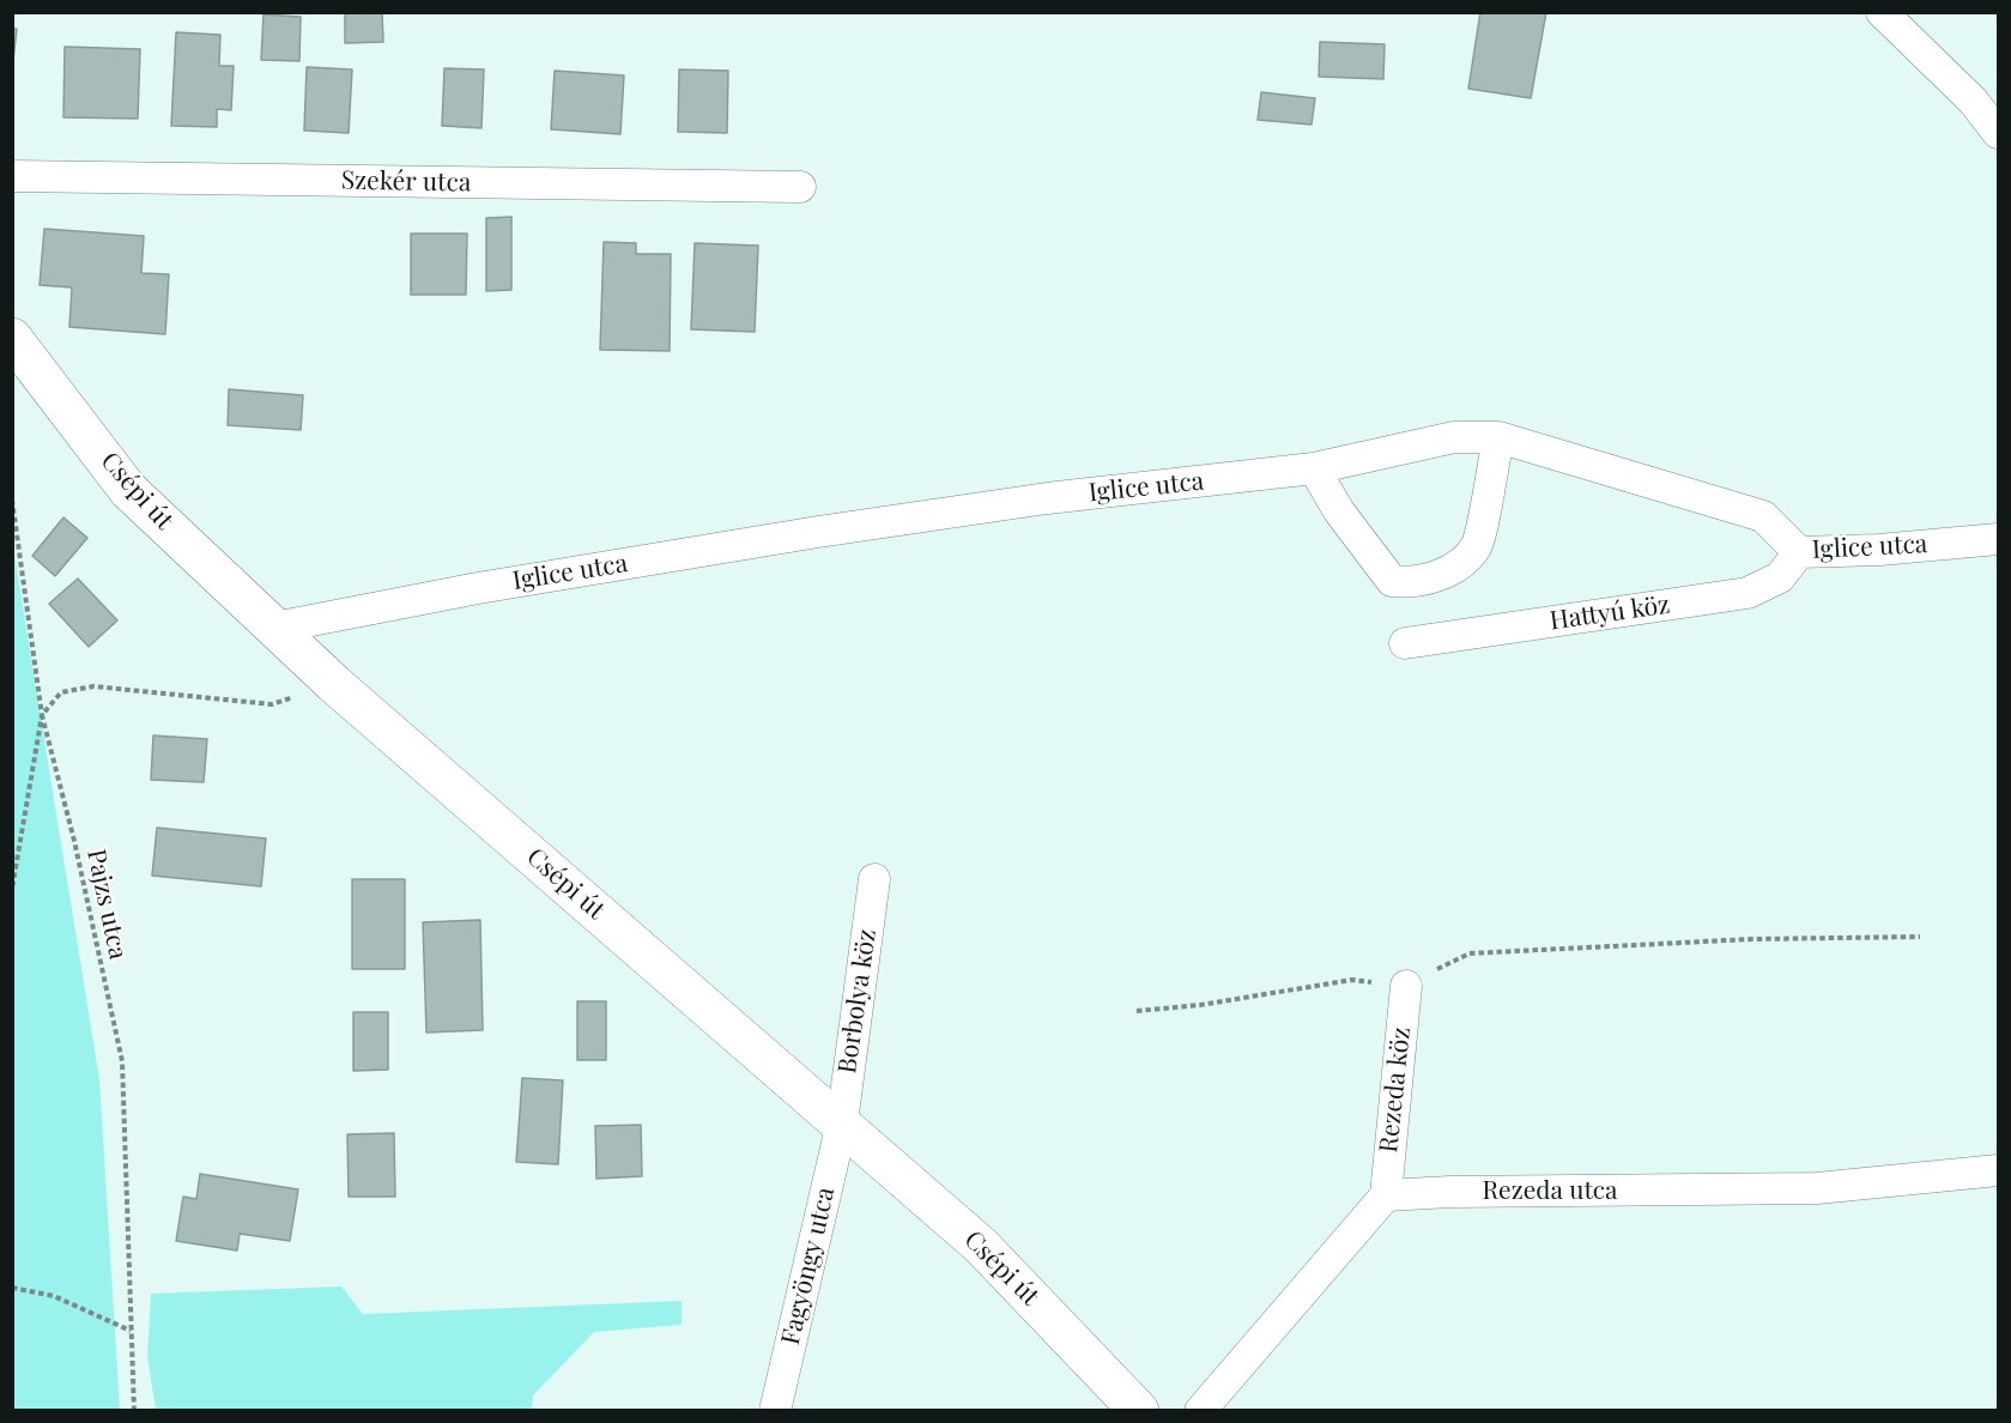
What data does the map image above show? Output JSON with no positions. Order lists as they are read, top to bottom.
{
  "streets": {
    "street": [
      "Szekér utca",
      "Iglice utca",
      "Csépi út",
      "Hattyú köz",
      "Borbolya köz",
      "Rezeda köz",
      "Rezeda utca",
      "Fagyöngy utca"
    ],
    "path": ["Pajzs utca"]
  },
  "crossings": [
    ["Iglice utca", "Csépi út"],
    ["Iglice utca", "Hattyú köz"],
    ["Csépi út", "Borbolya köz"],
    ["Csépi út", "Fagyöngy utca"],
    ["Borbolya köz", "Fagyöngy utca"],
    ["Rezeda köz", "Rezeda utca"]
  ]
}
